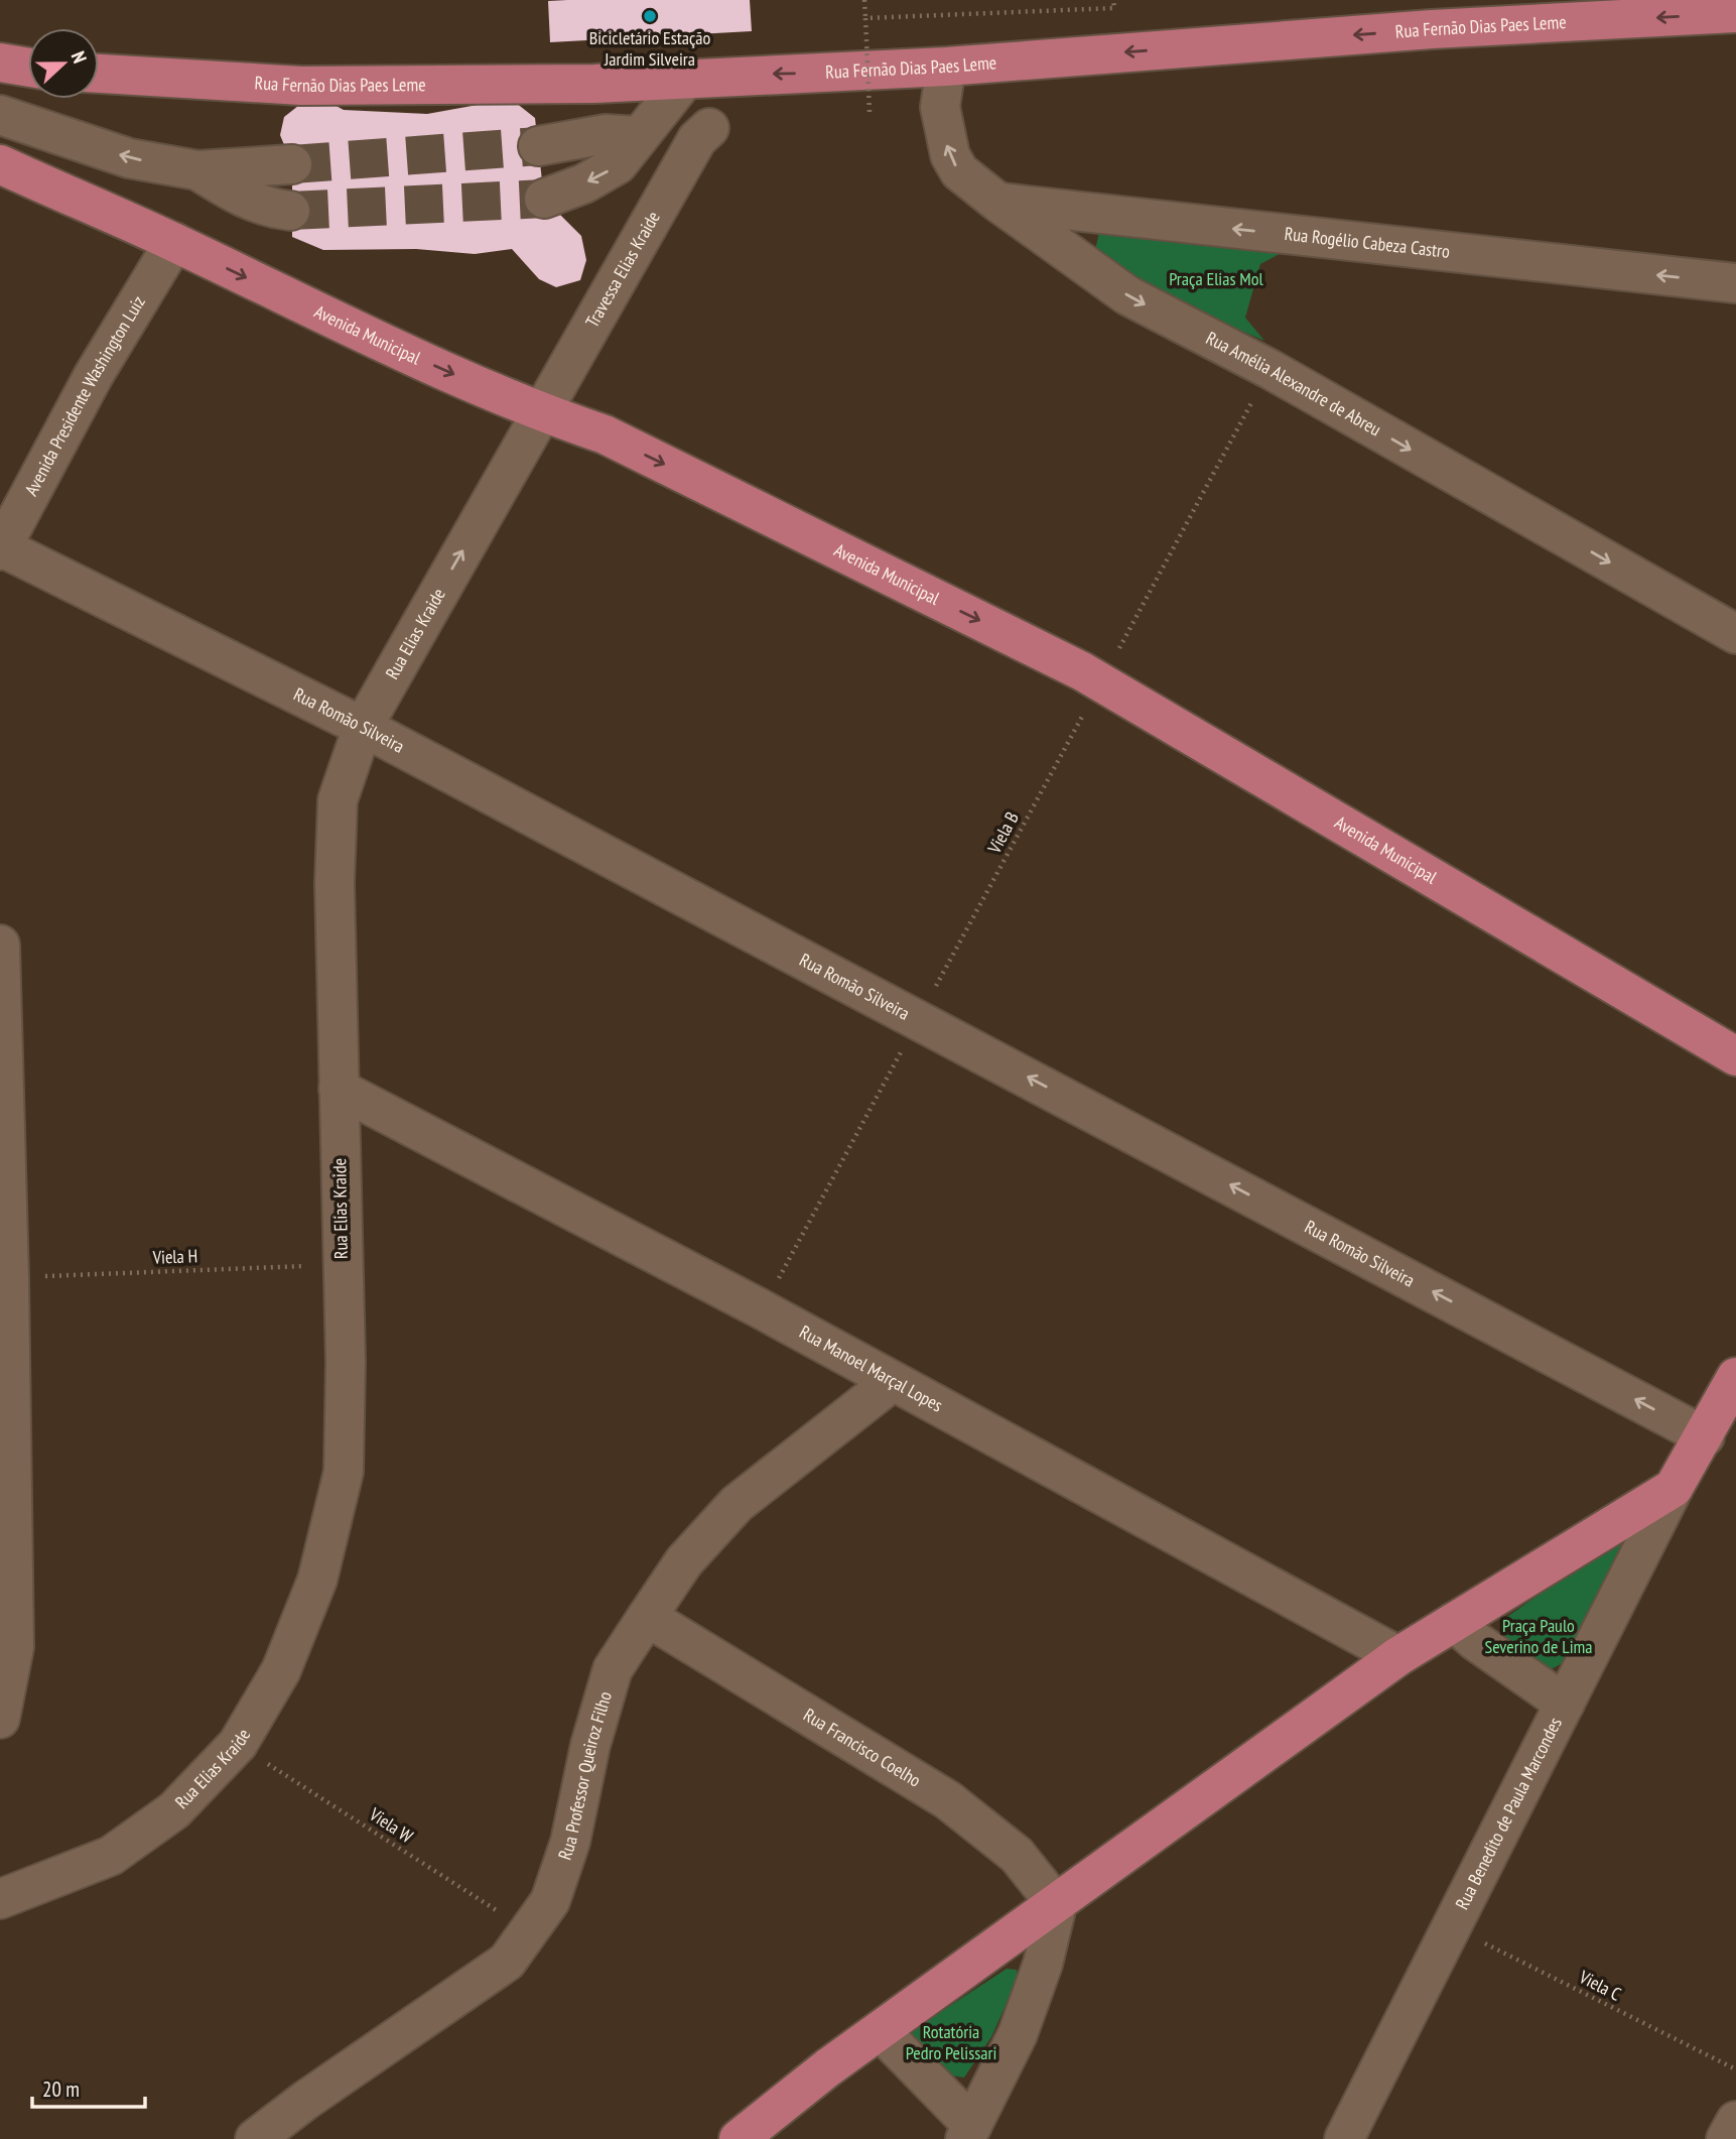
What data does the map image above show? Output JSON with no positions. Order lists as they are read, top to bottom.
{
  "streets": {
    "main road": ["Rua Fernão Dias Paes Leme", "Avenida Municipal"],
    "street": [
      "Rua Rogélio Cabeza Castro",
      "Travessa Elias Kraide",
      "Rua Amélia Alexandre de Abreu",
      "Avenida Presidente Washington Luiz",
      "Rua Elias Kraide",
      "Rua Romão Silveira",
      "Rua Manoel Marçal Lopes",
      "Rua Francisco Coelho",
      "Rua Professor Queiroz Filho",
      "Rua Benedito de Paula Marcondes"
    ],
    "path": [
      "Viela B",
      "Viela H",
      "Viela W",
      "Viela C"
    ]
  },
  "crossings": [
    ["Rua Fernão Dias Paes Leme", "Rua Amélia Alexandre de Abreu"],
    ["Rua Rogélio Cabeza Castro", "Rua Amélia Alexandre de Abreu"],
    ["Travessa Elias Kraide", "Avenida Municipal"],
    ["Travessa Elias Kraide", "Rua Elias Kraide"],
    ["Avenida Municipal", "Avenida Presidente Washington Luiz"],
    ["Avenida Municipal", "Rua Elias Kraide"],
    ["Avenida Municipal", "Viela B"],
    ["Rua Amélia Alexandre de Abreu", "Viela B"],
    ["Avenida Presidente Washington Luiz", "Rua Romão Silveira"],
    ["Rua Elias Kraide", "Rua Romão Silveira"],
    ["Rua Elias Kraide", "Viela H"],
    ["Rua Elias Kraide", "Rua Manoel Marçal Lopes"],
    ["Rua Elias Kraide", "Viela W"],
    ["Rua Romão Silveira", "Viela B"],
    ["Viela B", "Rua Manoel Marçal Lopes"],
    ["Rua Manoel Marçal Lopes", "Rua Professor Queiroz Filho"],
    ["Rua Francisco Coelho", "Rua Professor Queiroz Filho"],
    ["Rua Professor Queiroz Filho", "Viela W"],
    ["Rua Benedito de Paula Marcondes", "Viela C"]
  ],
  "one_way": [
    "Rua Fernão Dias Paes Leme",
    "Rua Rogélio Cabeza Castro",
    "Avenida Municipal",
    "Rua Romão Silveira"
  ],
  "parks": ["Praça Elias Mol", "Praça Paulo Severino de Lima", "Rotatória Pedro Pelissari"],
  "places": ["Bicicletário Estação Jardim Silveira"],
  "scale_bar": "20 m",
  "north": "right"
}
